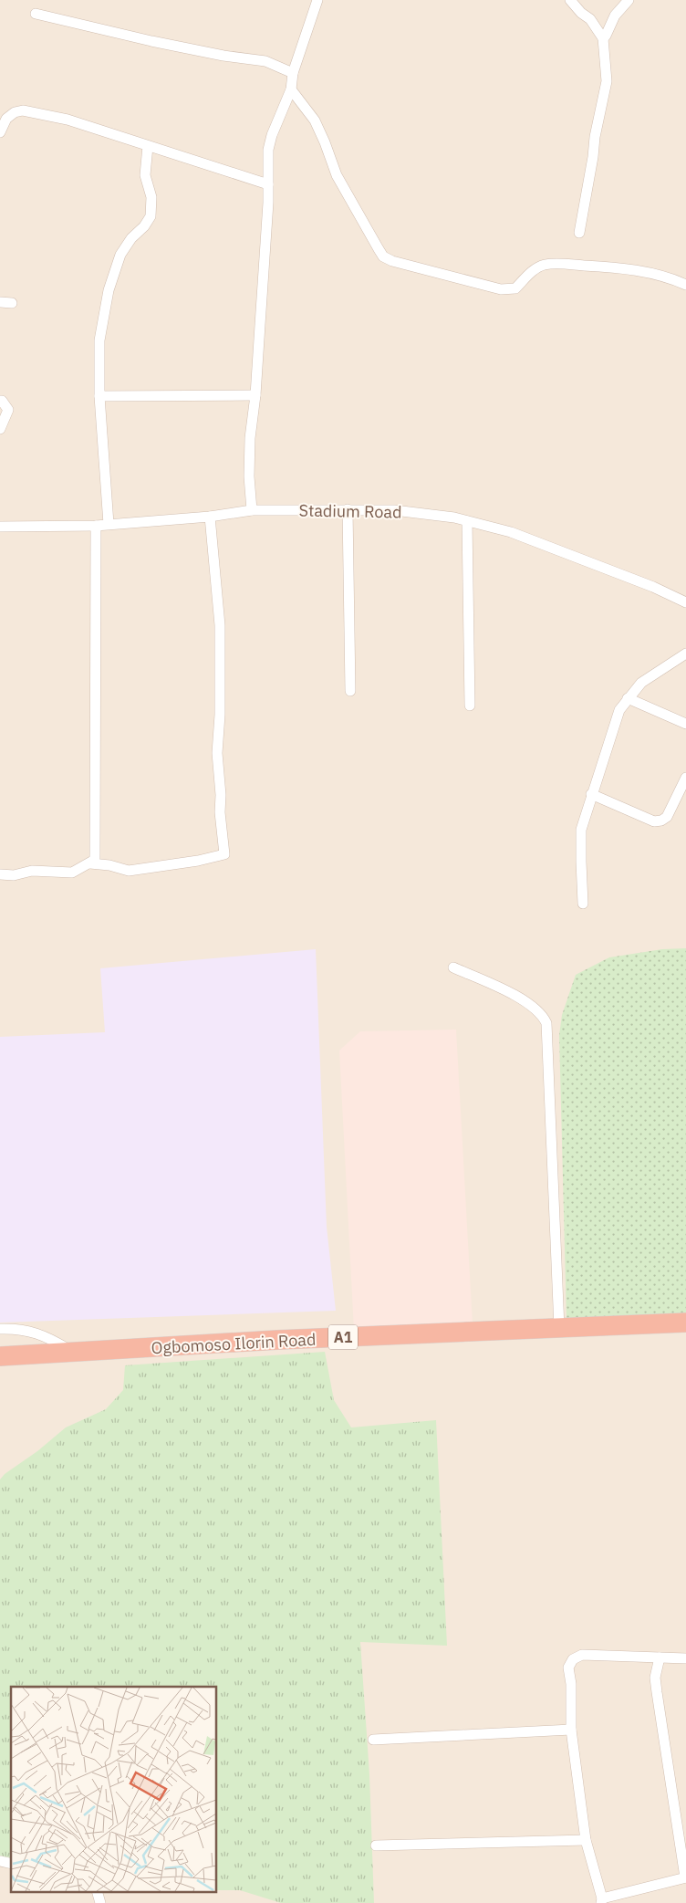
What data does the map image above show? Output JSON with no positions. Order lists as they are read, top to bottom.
{
  "streets": {
    "highway": ["A1", "Ogbomoso Ilorin Road"],
    "street": ["Stadium Road"]
  }
}
